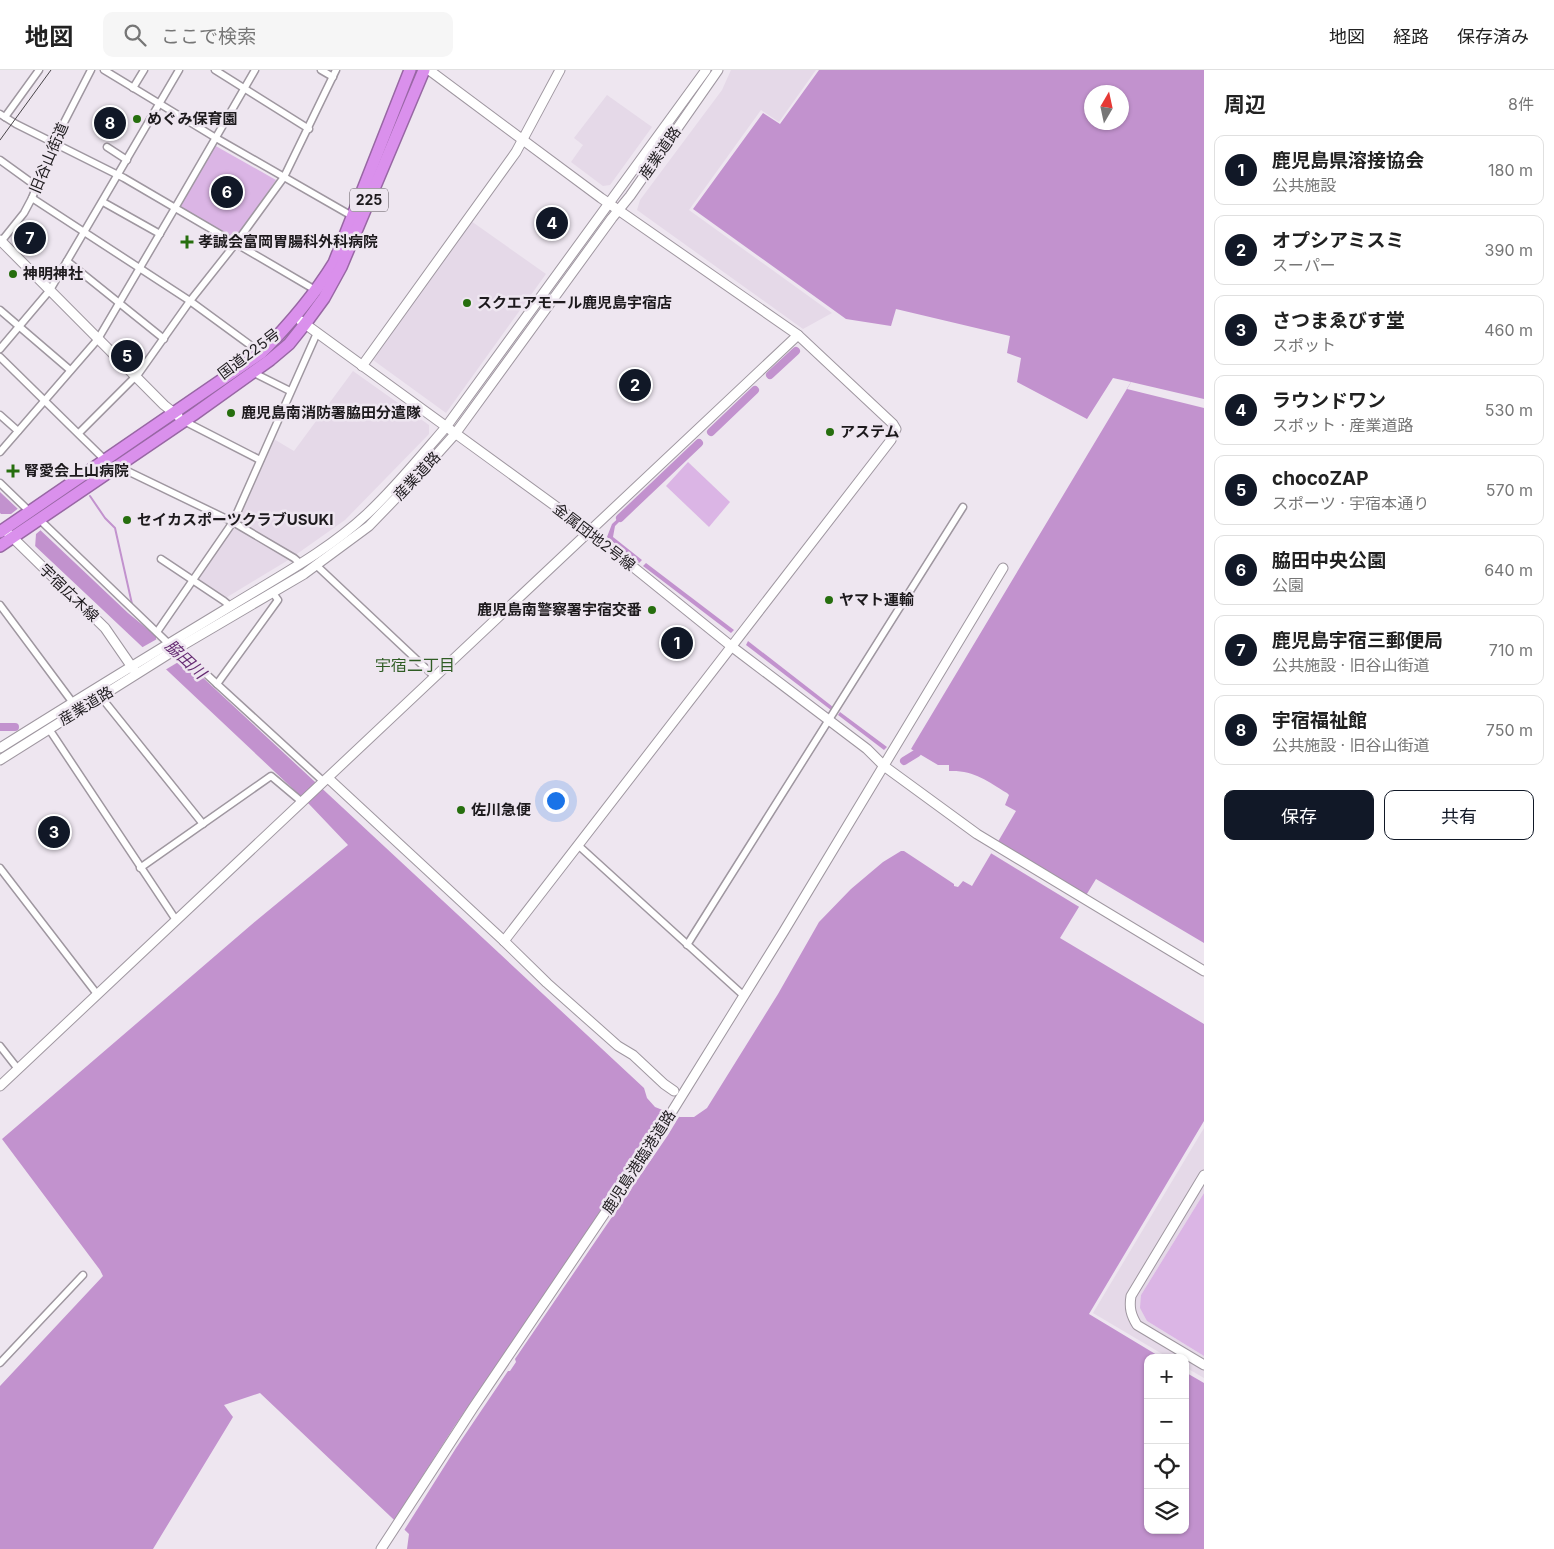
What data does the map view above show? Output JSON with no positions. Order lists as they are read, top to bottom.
{
  "streets": {
    "highway": ["225", "国道225号"],
    "street": [
      "産業道路",
      "旧谷山街道",
      "金属団地2号線",
      "宇宿広木線",
      "鹿児島港臨港道路"
    ]
  },
  "crossings": [
    ["産業道路", "金属団地2号線"],
    ["産業道路", "宇宿広木線"],
    ["国道225号", "金属団地2号線"],
    ["国道225号", "宇宿広木線"],
    ["金属団地2号線", "鹿児島港臨港道路"]
  ],
  "districts": ["宇宿二丁目"],
  "water": ["脇田川"],
  "places": {
    "other": [
      "めぐみ保育園",
      "神明神社",
      "スクエアモール鹿児島宇宿店",
      "鹿児島南消防署脇田分遣隊",
      "アステム",
      "セイカスポーツクラブUSUKI",
      "ヤマト運輸",
      "鹿児島南警察署宇宿交番",
      "佐川急便"
    ],
    "health": ["孝誠会富岡胃腸科外科病院", "腎愛会上山病院"]
  },
  "north": "top",
  "page": {
    "header": "地図",
    "search": "ここで検索",
    "nav": ["地図", "経路", "保存済み"],
    "heading": ["周辺", "8件"],
    "pins": [
      "8",
      "6",
      "4",
      "7",
      "5",
      "2",
      "1",
      "3"
    ],
    "list": [
      {
        "mark": "1",
        "name": "鹿児島県溶接協会",
        "note": "公共施設",
        "value": "180 m"
      },
      {
        "mark": "2",
        "name": "オプシアミスミ",
        "note": "スーパー",
        "value": "390 m"
      },
      {
        "mark": "3",
        "name": "さつまゑびす堂",
        "note": "スポット",
        "value": "460 m"
      },
      {
        "mark": "4",
        "name": "ラウンドワン",
        "note": "スポット · 産業道路",
        "value": "530 m"
      },
      {
        "mark": "5",
        "name": "chocoZAP",
        "note": "スポーツ · 宇宿本通り",
        "value": "570 m"
      },
      {
        "mark": "6",
        "name": "脇田中央公園",
        "note": "公園",
        "value": "640 m"
      },
      {
        "mark": "7",
        "name": "鹿児島宇宿三郵便局",
        "note": "公共施設 · 旧谷山街道",
        "value": "710 m"
      },
      {
        "mark": "8",
        "name": "宇宿福祉館",
        "note": "公共施設 · 旧谷山街道",
        "value": "750 m"
      }
    ],
    "buttons": ["保存", "共有"],
    "map_buttons": ["+", "−"]
  }
}
